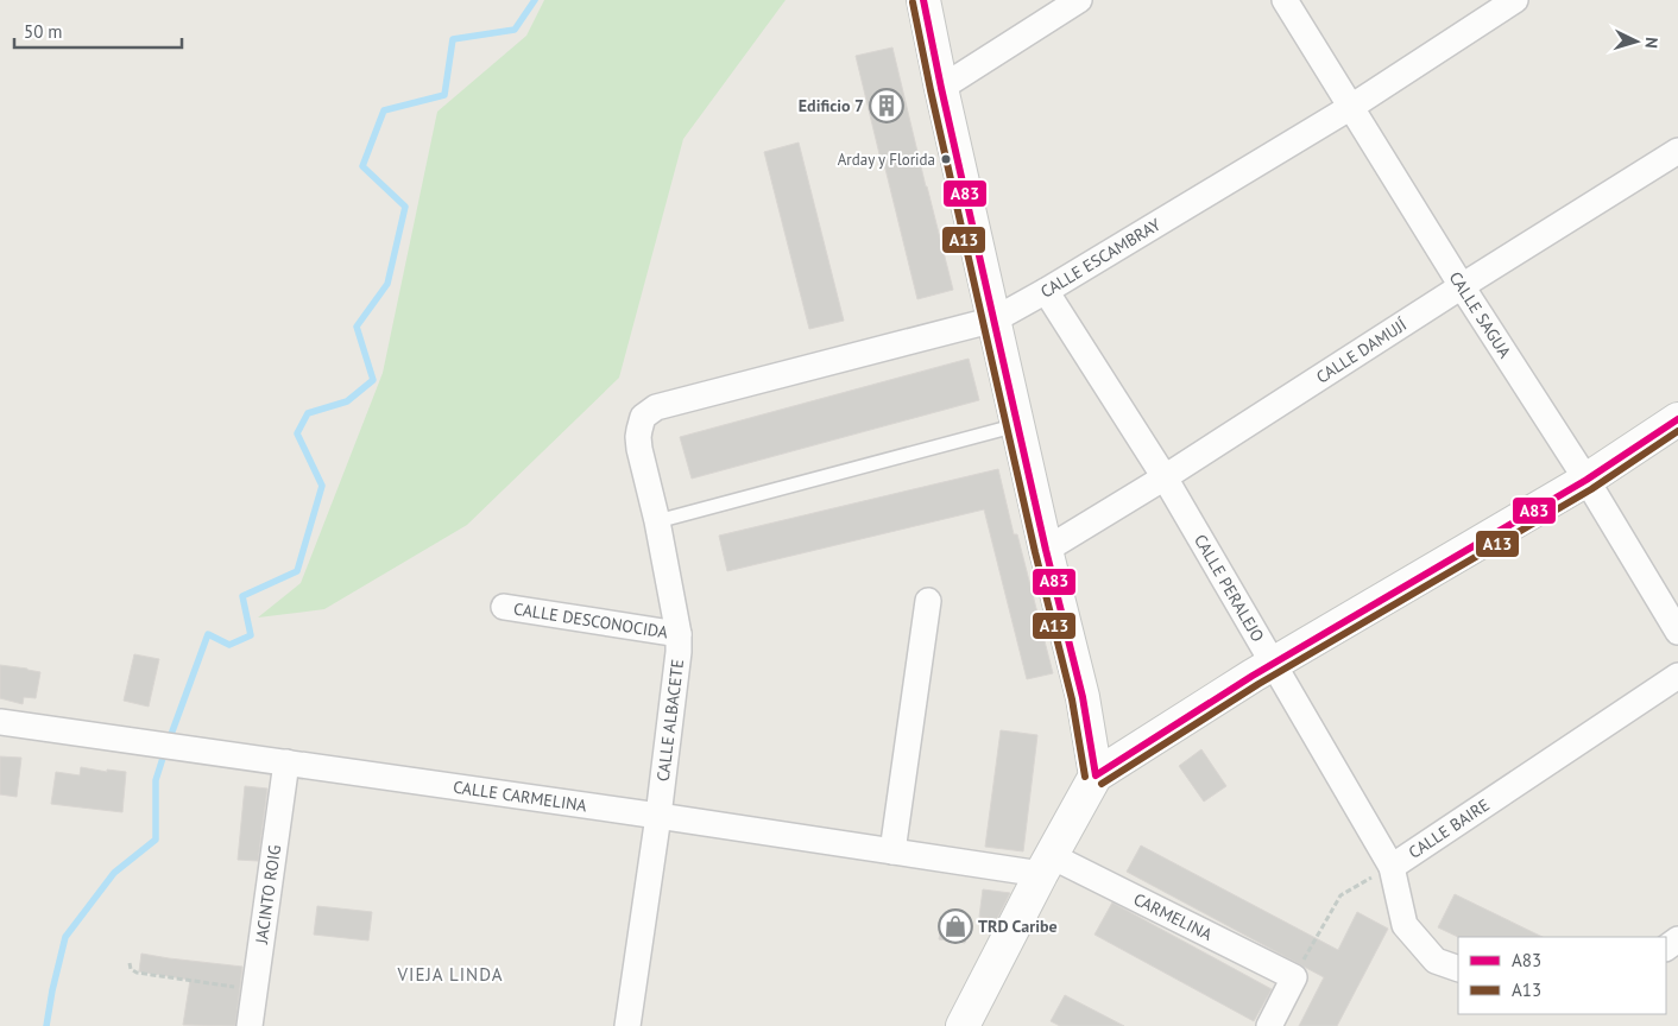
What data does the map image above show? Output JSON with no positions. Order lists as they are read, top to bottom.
{
  "streets": {
    "street": [
      "CALLE ESCAMBRAY",
      "CALLE SAGUA",
      "CALLE DAMUJÍ",
      "CALLE PERALEJO",
      "CALLE DESCONOCIDA",
      "CALLE ALBACETE",
      "CALLE CARMELINA",
      "CALLE BAIRE",
      "JACINTO ROIG",
      "CARMELINA"
    ]
  },
  "crossings": [
    ["CALLE ESCAMBRAY", "CALLE SAGUA"],
    ["CALLE ESCAMBRAY", "CALLE PERALEJO"],
    ["CALLE ESCAMBRAY", "CALLE ALBACETE"],
    ["CALLE SAGUA", "CALLE DAMUJÍ"],
    ["CALLE DAMUJÍ", "CALLE PERALEJO"],
    ["CALLE PERALEJO", "CALLE BAIRE"],
    ["CALLE DESCONOCIDA", "CALLE ALBACETE"],
    ["CALLE ALBACETE", "CALLE CARMELINA"],
    ["CALLE CARMELINA", "JACINTO ROIG"],
    ["CALLE CARMELINA", "CARMELINA"],
    ["CALLE BAIRE", "CARMELINA"]
  ],
  "districts": ["VIEJA LINDA"],
  "places": {
    "building": ["Edificio 7"],
    "other": ["Arday y Florida"],
    "shop": ["TRD Caribe"]
  },
  "lines": ["transit line A83", "transit line A13"],
  "legend": ["A83", "A13"],
  "scale_bar": "50 m",
  "north": "right"
}
